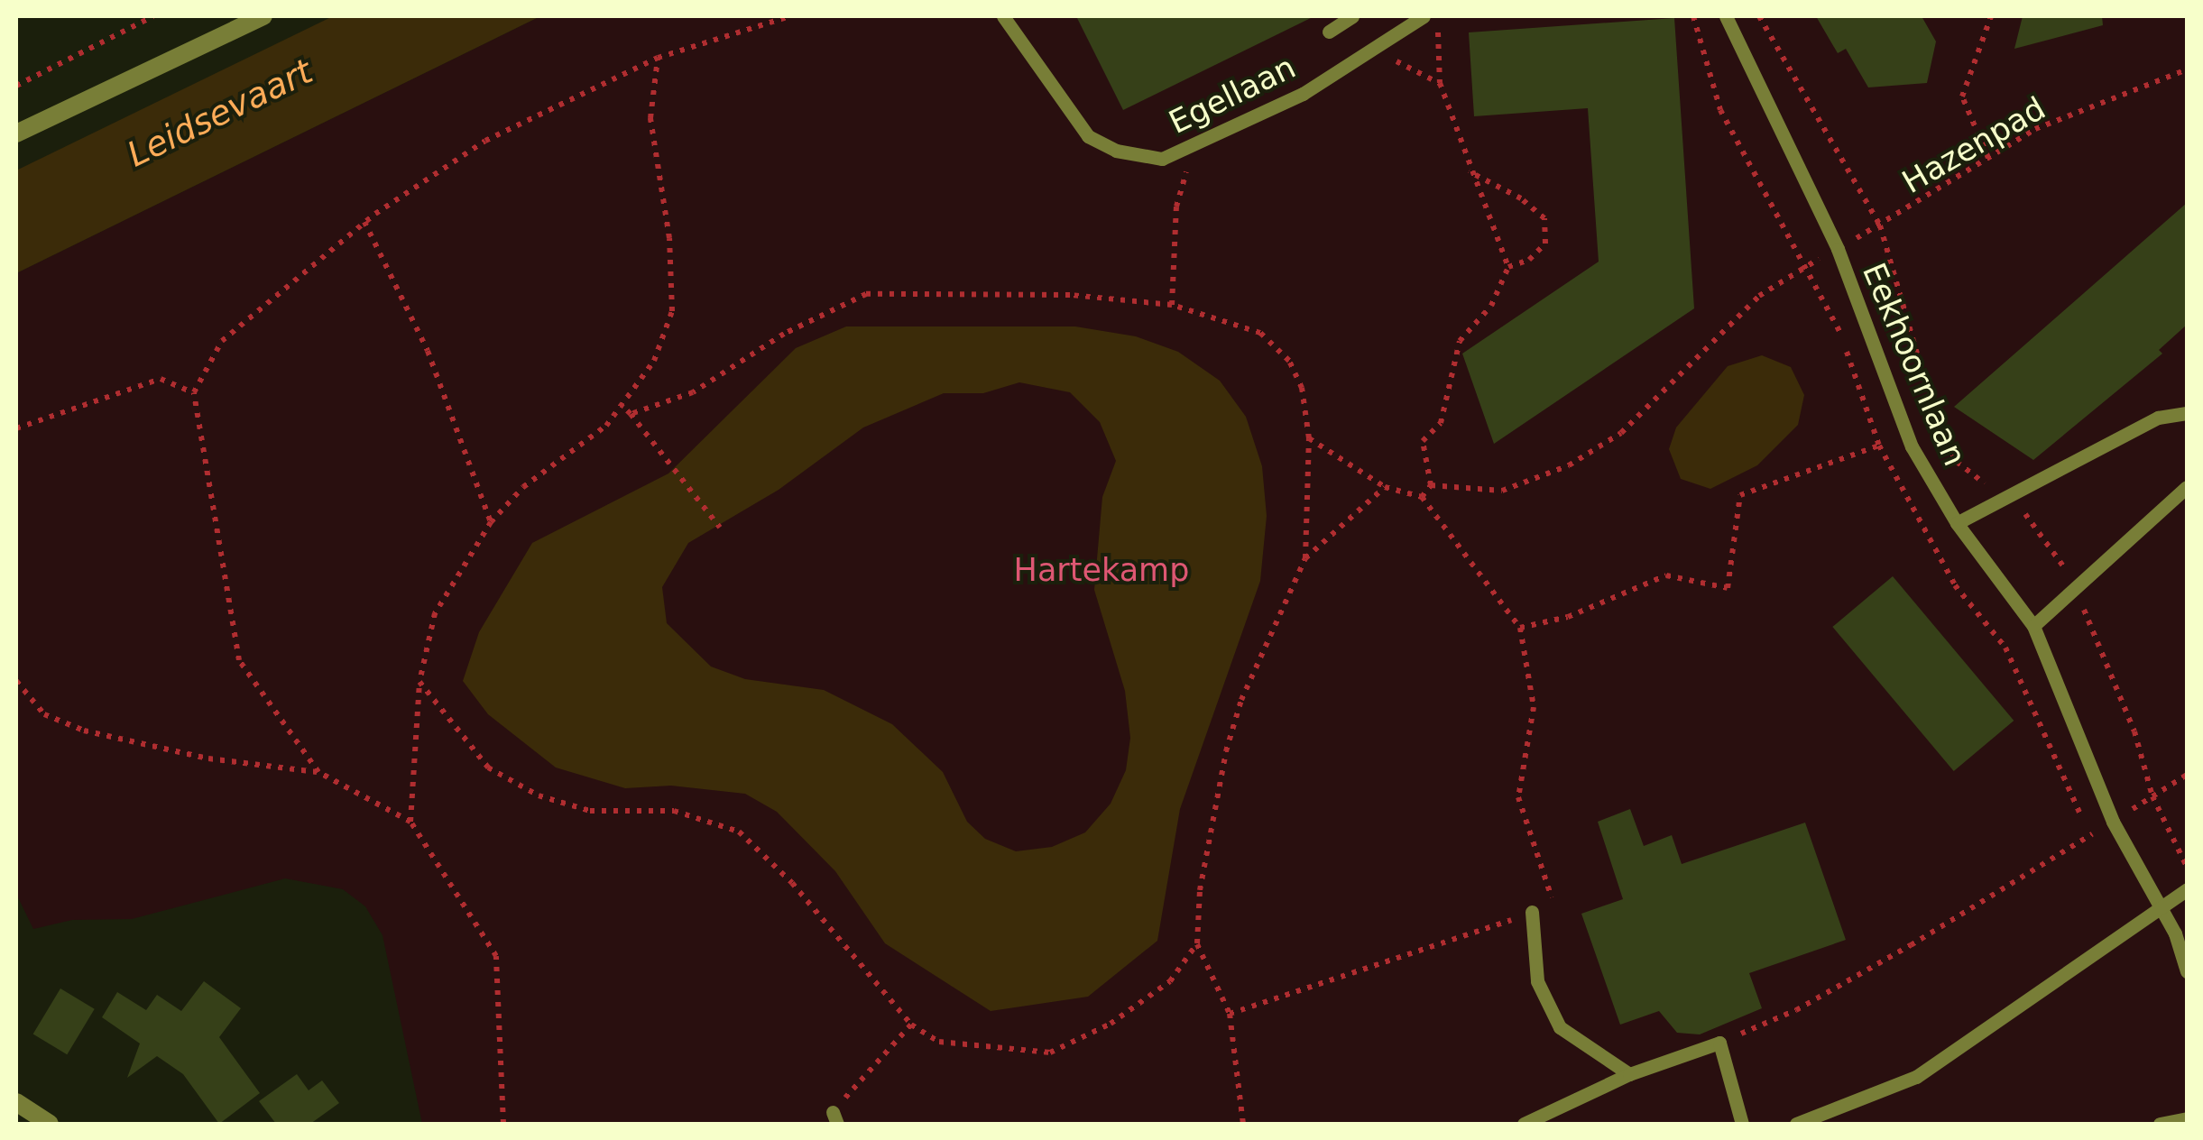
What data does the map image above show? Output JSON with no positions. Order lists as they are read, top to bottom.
{
  "streets": {
    "lane": ["Egellaan", "Eekhoornlaan"],
    "path": ["Hazenpad"]
  },
  "crossings": [
    ["Hazenpad", "Eekhoornlaan"]
  ],
  "water": ["Leidsevaart"],
  "parks": ["Hartekamp"]
}
